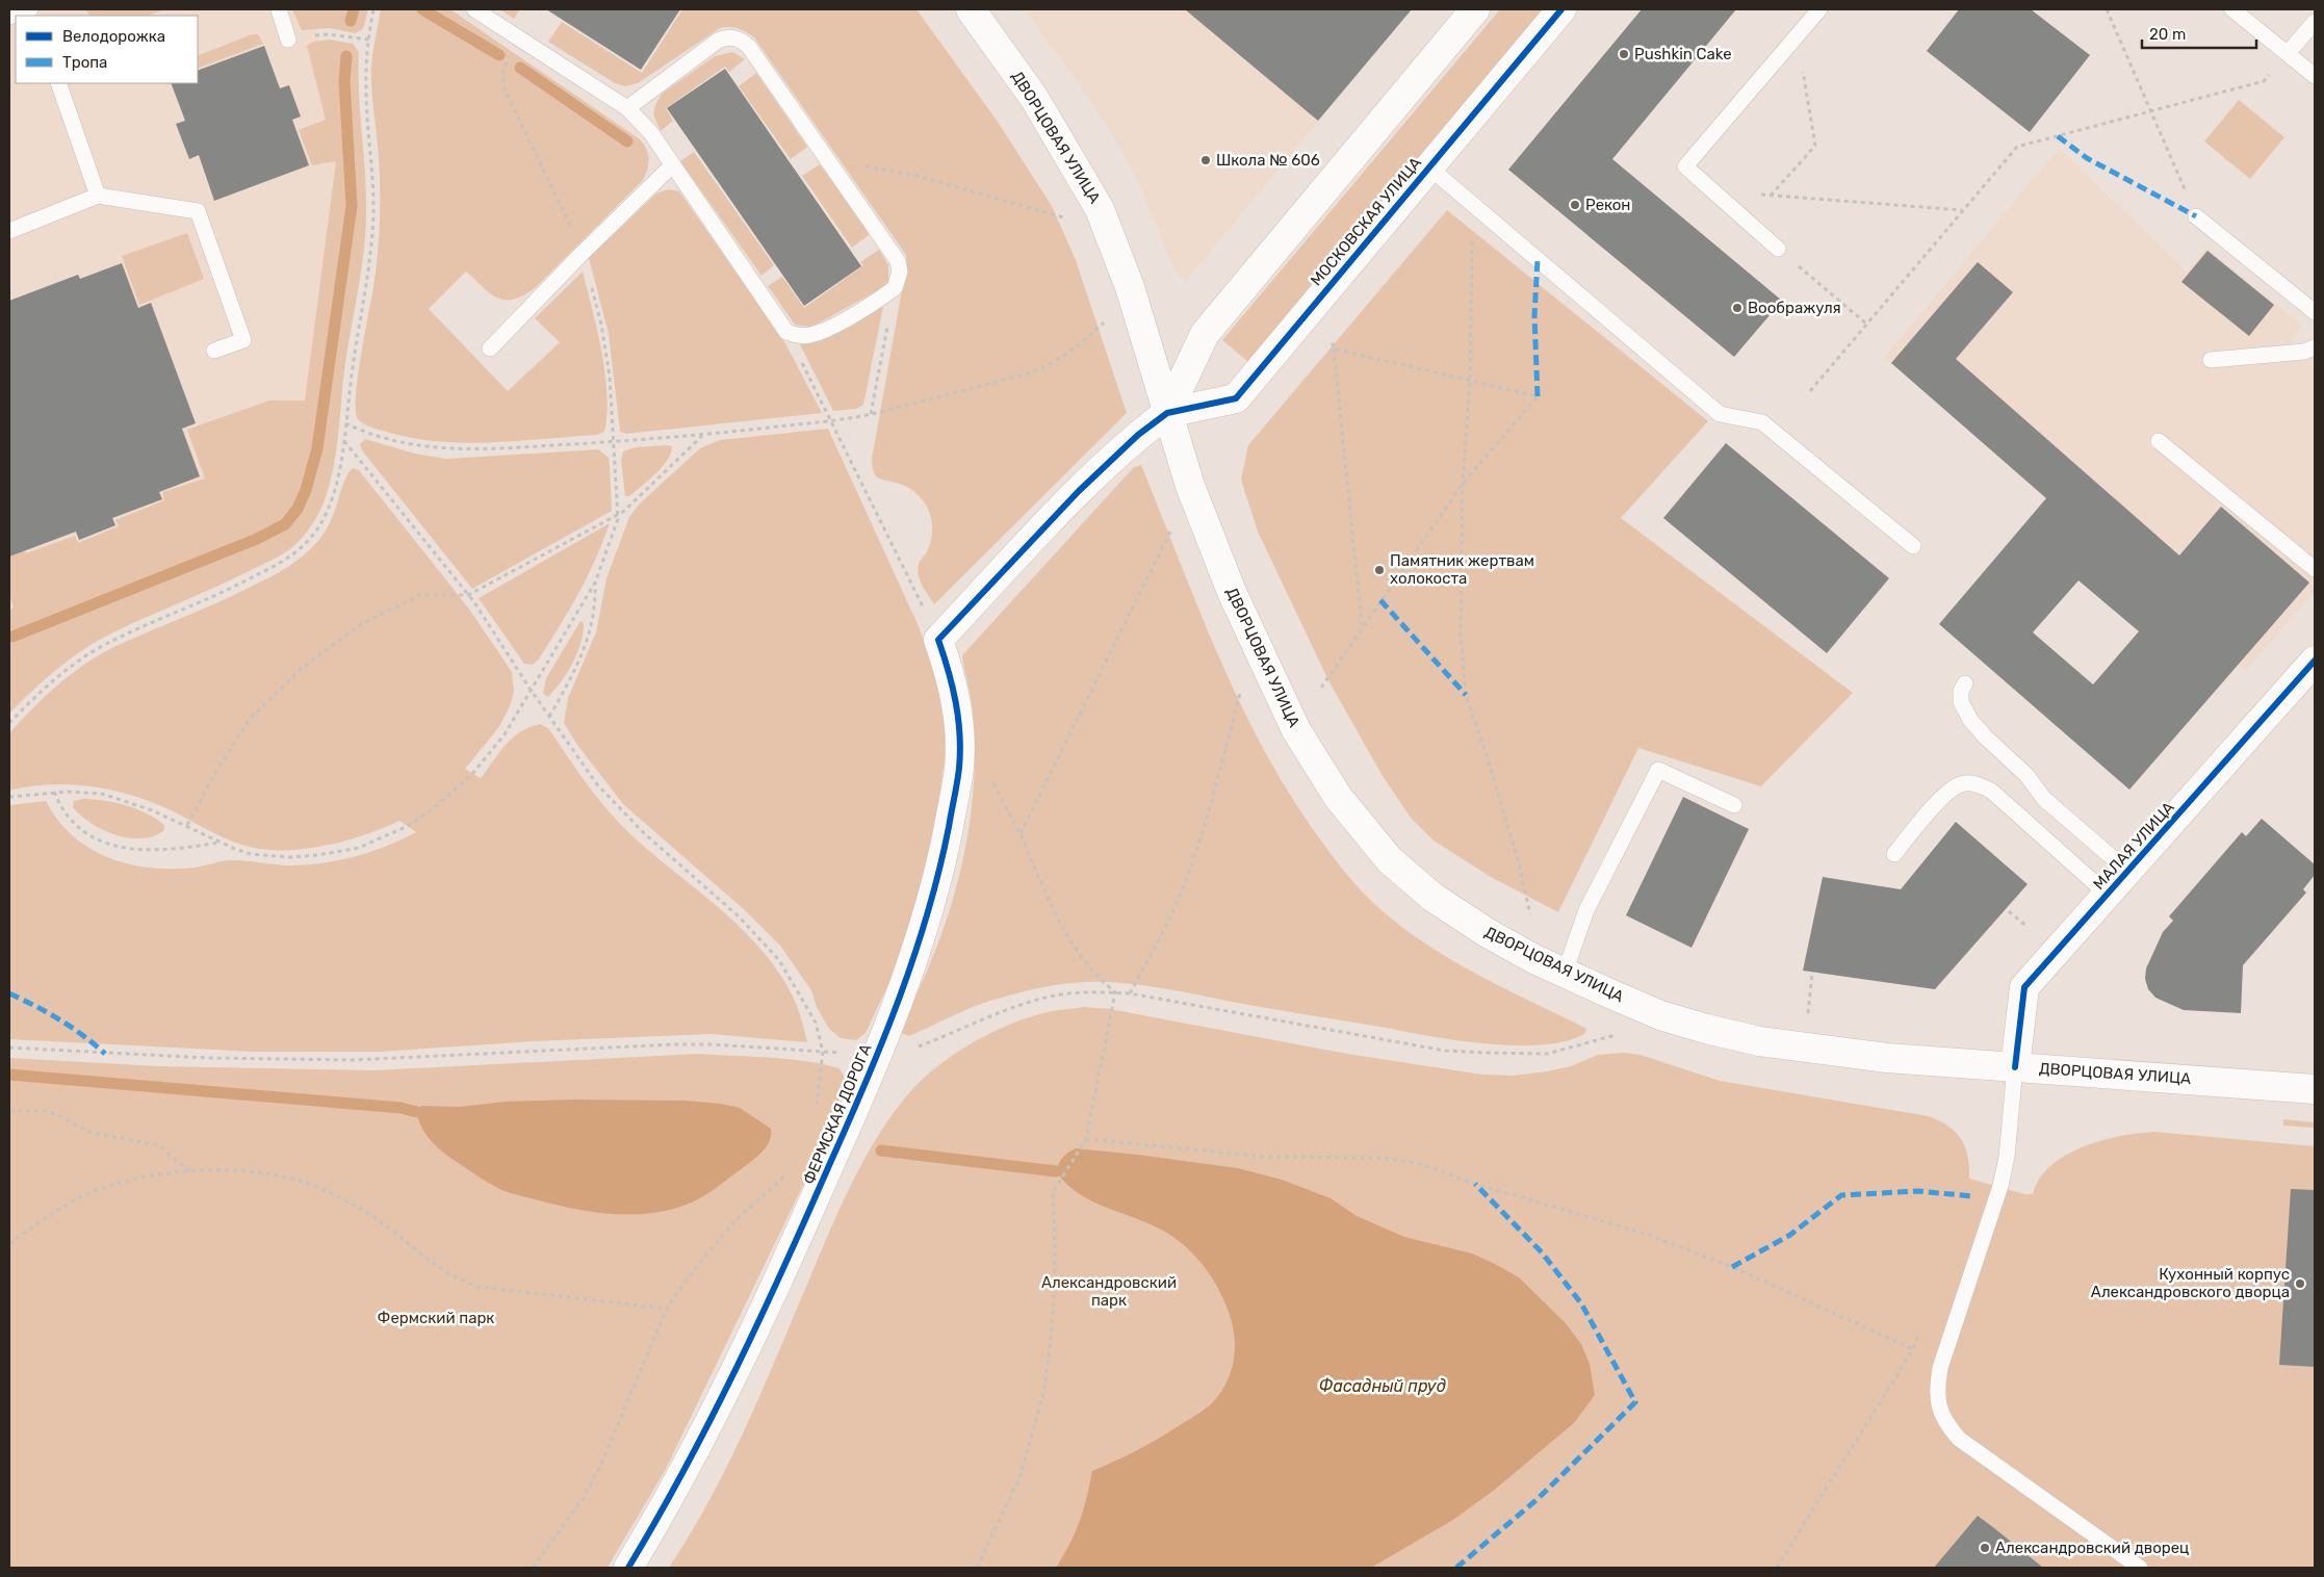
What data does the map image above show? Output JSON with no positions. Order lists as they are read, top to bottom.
{
  "streets": {
    "street": [
      "ДВОРЦОВАЯ УЛИЦА",
      "МОСКОВСКАЯ УЛИЦА",
      "МАЛАЯ УЛИЦА",
      "ФЕРМСКАЯ ДОРОГА"
    ]
  },
  "crossings": [
    ["ДВОРЦОВАЯ УЛИЦА", "МОСКОВСКАЯ УЛИЦА"],
    ["ДВОРЦОВАЯ УЛИЦА", "МАЛАЯ УЛИЦА"]
  ],
  "water": ["Фасадный пруд"],
  "parks": ["Александровский парк", "Фермский парк"],
  "places": [
    "Pushkin Cake",
    "Школа № 606",
    "Рекон",
    "Воображуля",
    "Памятник жертвам холокоста",
    "Кухонный корпус Александровского дворца",
    "Александровский дворец"
  ],
  "legend": ["Велодорожка", "Тропа"],
  "scale_bar": "20 m"
}
